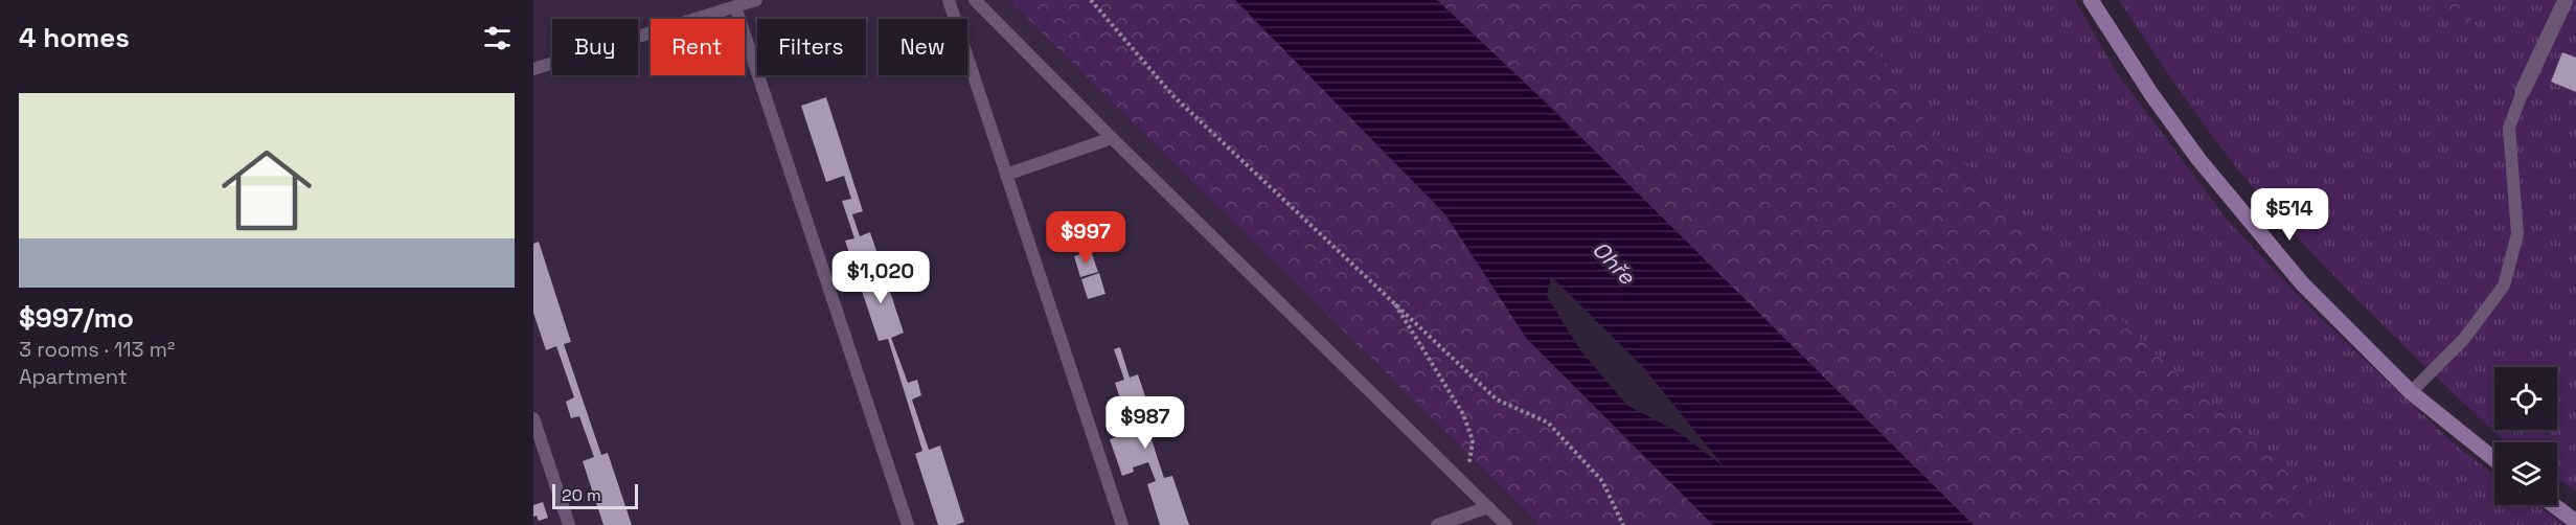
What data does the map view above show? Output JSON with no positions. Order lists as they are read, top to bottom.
{
  "water": ["Ohře"],
  "scale_bar": "20 m",
  "page": {
    "heading": "4 homes",
    "chip": [
      "Buy",
      "Rent",
      "Filters",
      "New"
    ],
    "list": [
      {
        "name": "$997/mo",
        "note": "3 rooms · 113 m² · Apartment"
      }
    ],
    "price": [
      "$514",
      "$997",
      "$1,020",
      "$987"
    ],
    "scale": "20 m"
  }
}
